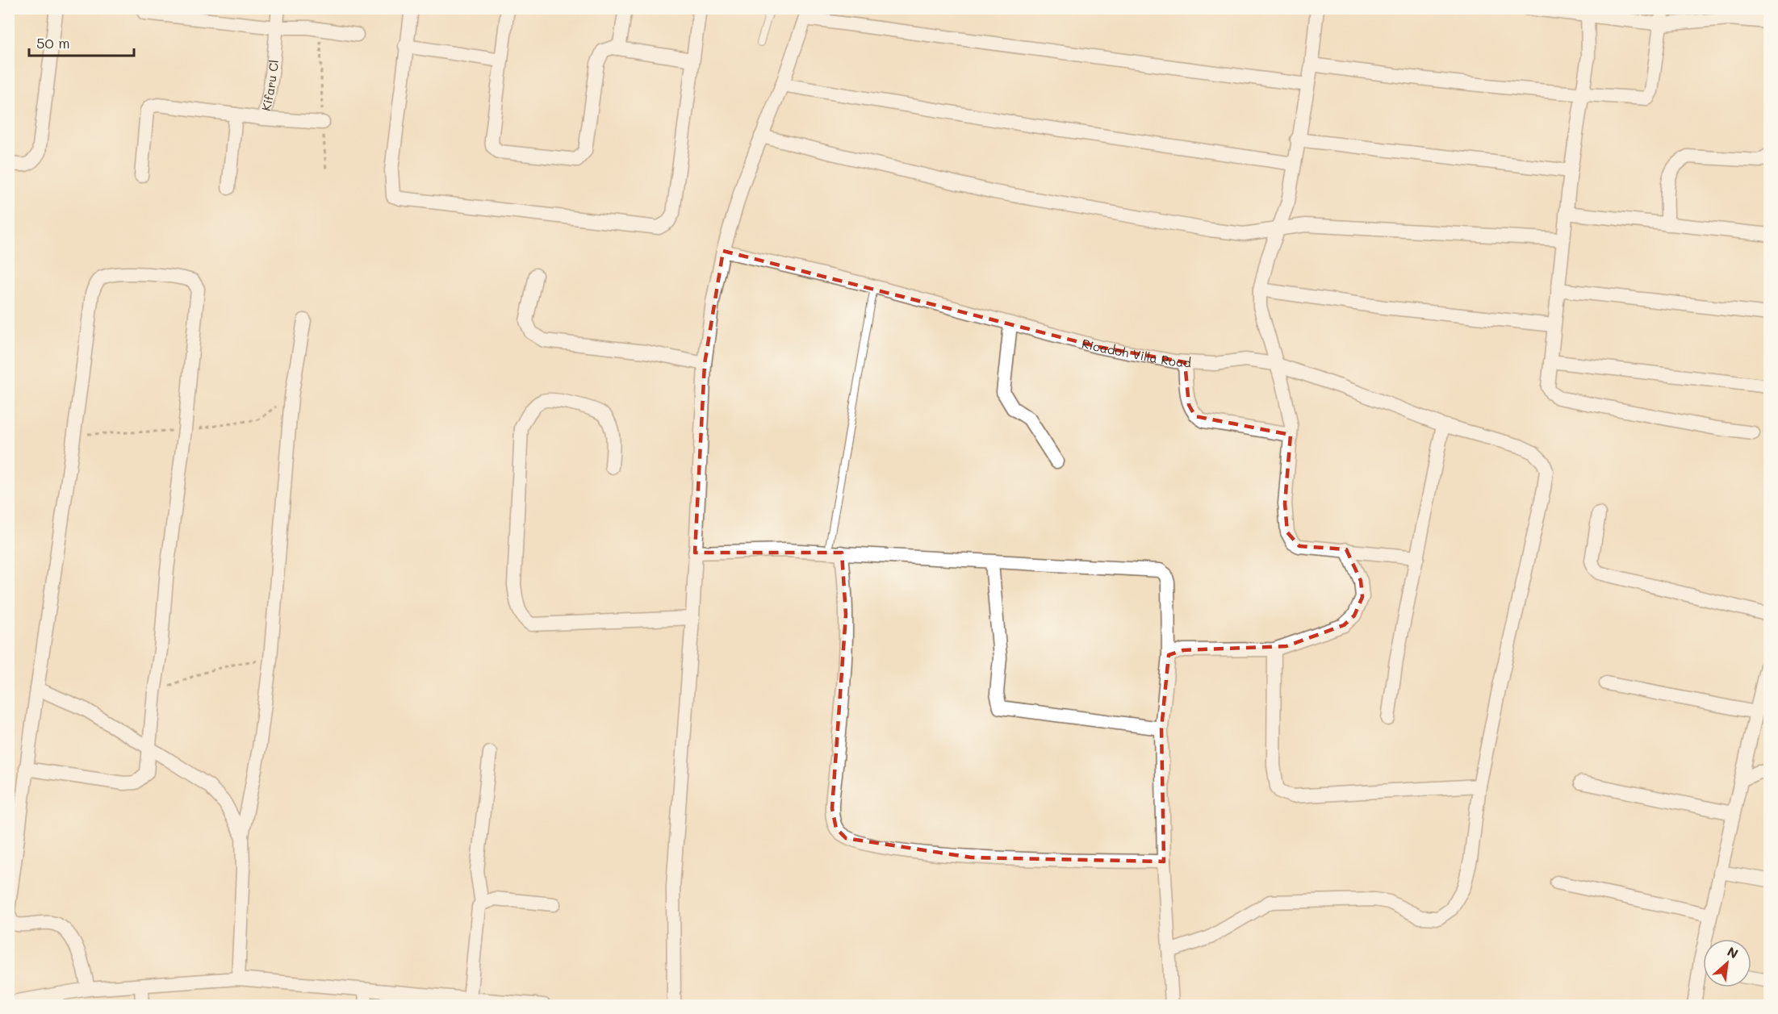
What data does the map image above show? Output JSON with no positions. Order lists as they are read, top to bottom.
{
  "streets": {
    "street": ["Kifaru Cl", "Ricadoh Villa Road"]
  },
  "scale_bar": "50 m",
  "north": "top right"
}
